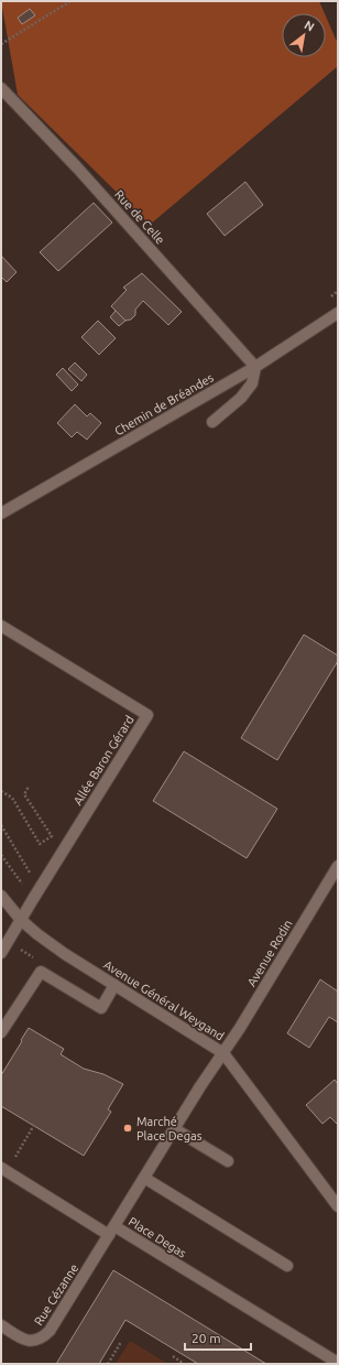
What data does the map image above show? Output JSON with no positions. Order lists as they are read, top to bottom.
{
  "streets": {
    "street": [
      "Rue de Celle",
      "Chemin de Bréandes",
      "Allée Baron Gérard",
      "Avenue Rodin",
      "Avenue Général Weygand",
      "Place Degas",
      "Rue Cézanne"
    ]
  },
  "crossings": [
    ["Rue de Celle", "Chemin de Bréandes"],
    ["Allée Baron Gérard", "Avenue Général Weygand"],
    ["Avenue Rodin", "Avenue Général Weygand"],
    ["Avenue Rodin", "Place Degas"],
    ["Avenue Général Weygand", "Place Degas"],
    ["Place Degas", "Rue Cézanne"]
  ],
  "places": ["Marché Place Degas"],
  "scale_bar": "20 m",
  "north": "top right"
}
